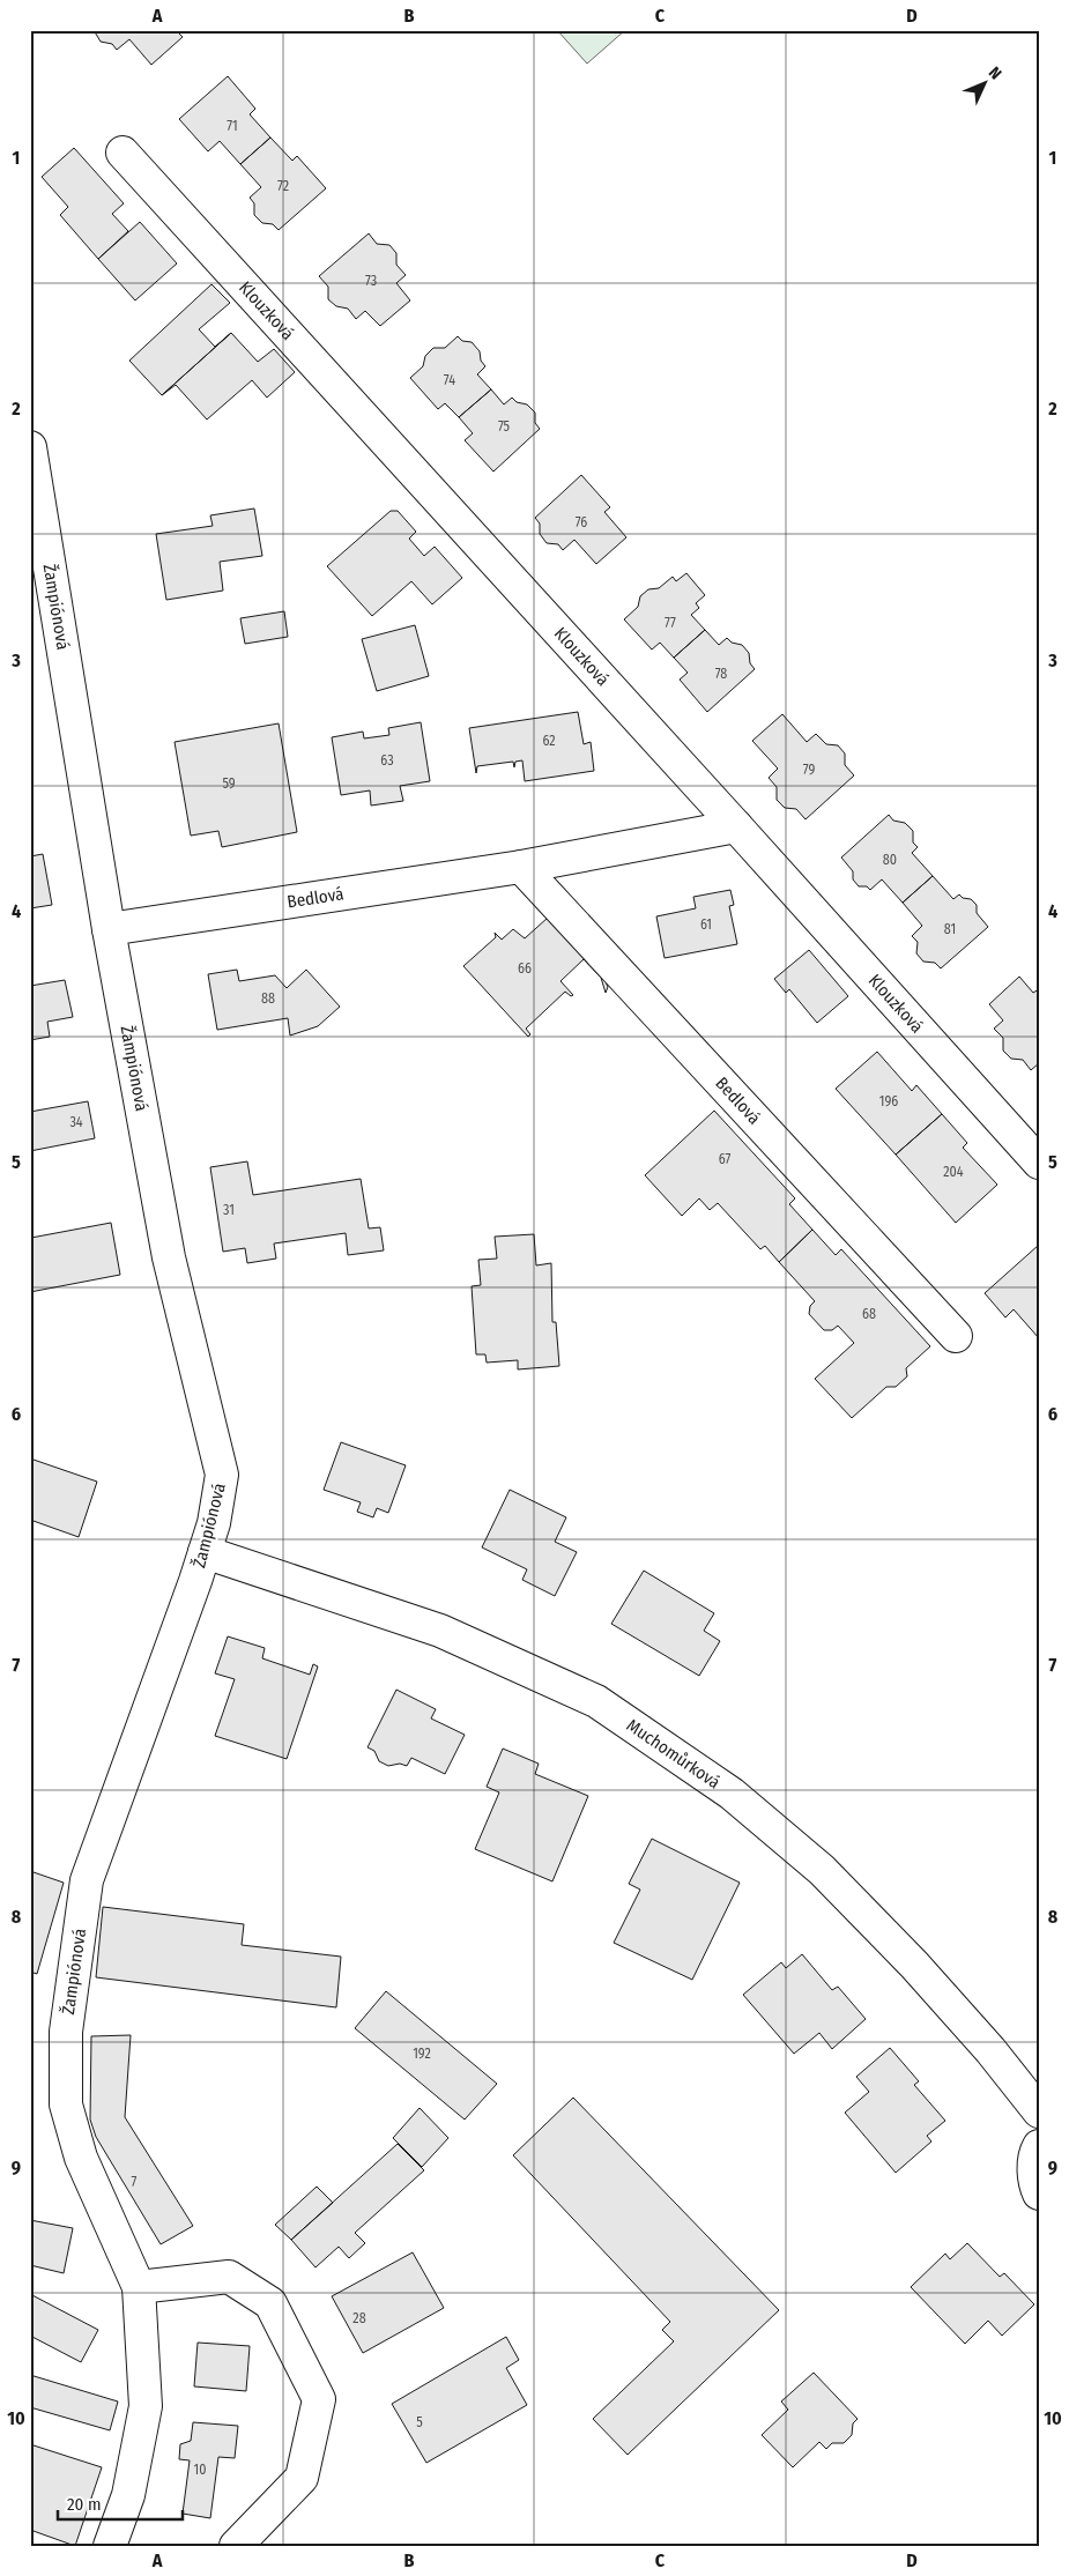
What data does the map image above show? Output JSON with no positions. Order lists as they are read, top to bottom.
{
  "streets": {
    "street": [
      "Klouzková",
      "Žampiónová",
      "Bedlová",
      "Muchomůrková"
    ]
  },
  "crossings": [
    ["Klouzková", "Bedlová"],
    ["Žampiónová", "Bedlová"],
    ["Žampiónová", "Muchomůrková"]
  ],
  "house_numbers": [
    "71",
    "72",
    "73",
    "74",
    "75",
    "76",
    "77",
    "78",
    "62",
    "63",
    "79",
    "59",
    "80",
    "61",
    "81",
    "66",
    "88",
    "196",
    "34",
    "67",
    "204",
    "31",
    "68",
    "192",
    "7",
    "28",
    "5",
    "10"
  ],
  "scale_bar": "20 m",
  "north": "top right",
  "grid": {
    "columns": [
      "A",
      "B",
      "C",
      "D"
    ],
    "rows": [
      "1",
      "2",
      "3",
      "4",
      "5",
      "6",
      "7",
      "8",
      "9",
      "10"
    ]
  }
}
